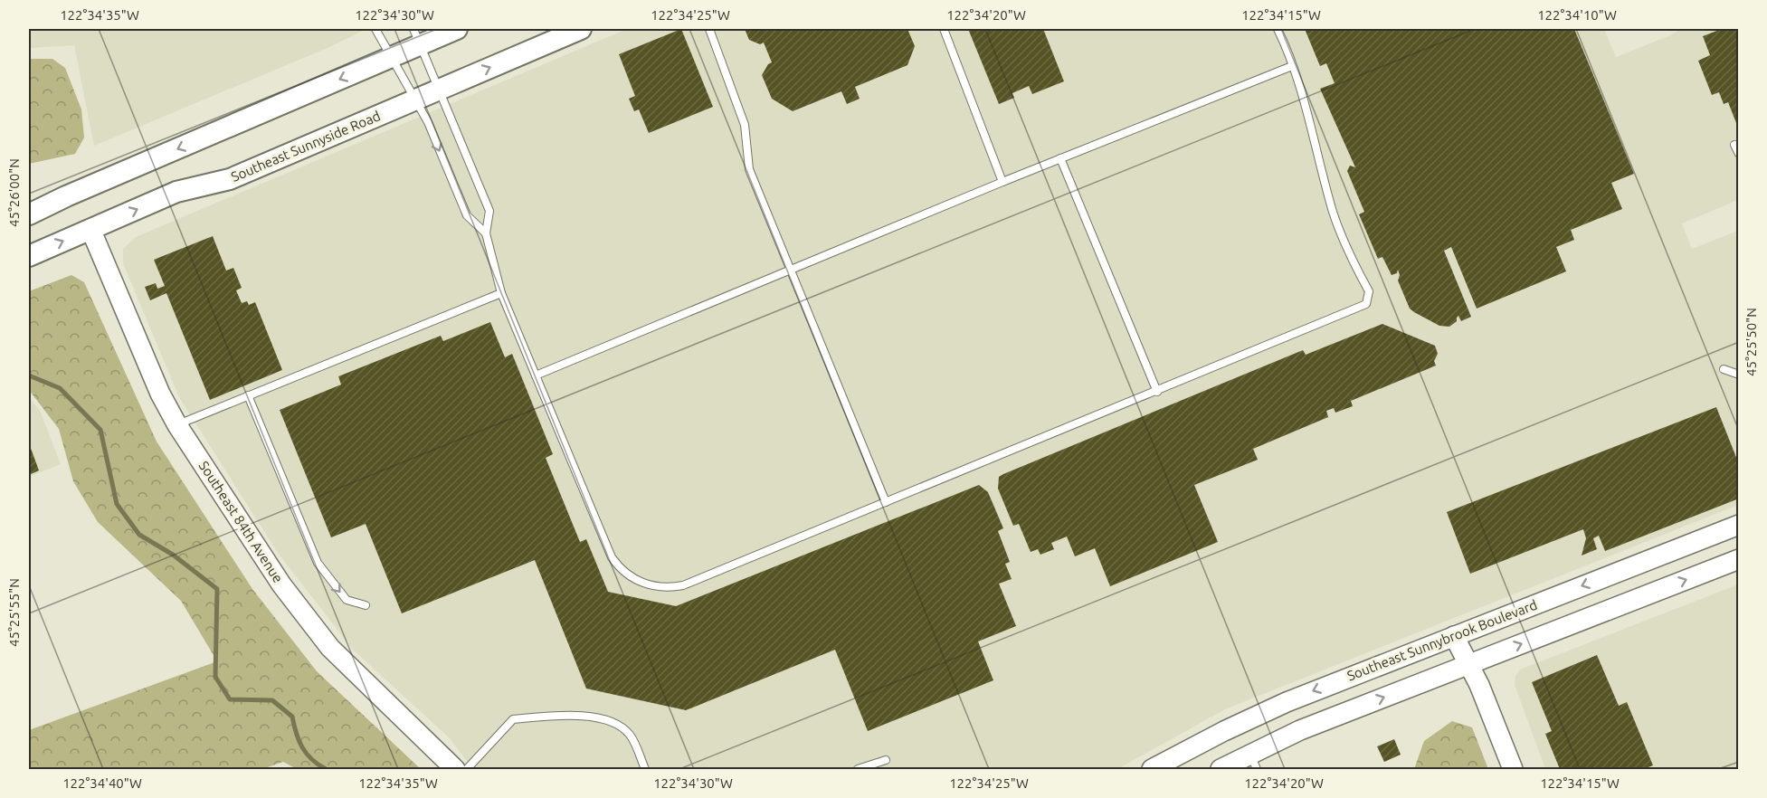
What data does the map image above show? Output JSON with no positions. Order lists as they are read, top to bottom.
{
  "streets": {
    "main road": ["Southeast Sunnyside Road", "Southeast 84th Avenue", "Southeast Sunnybrook Boulevard"]
  },
  "crossings": [
    ["Southeast Sunnyside Road", "Southeast 84th Avenue"]
  ],
  "coordinates": [
    "122°34'35\"W",
    "122°34'30\"W",
    "122°34'25\"W",
    "122°34'20\"W",
    "122°34'15\"W",
    "122°34'10\"W",
    "45°26'00\"N",
    "45°25'50\"N",
    "45°25'55\"N",
    "122°34'40\"W"
  ]
}
